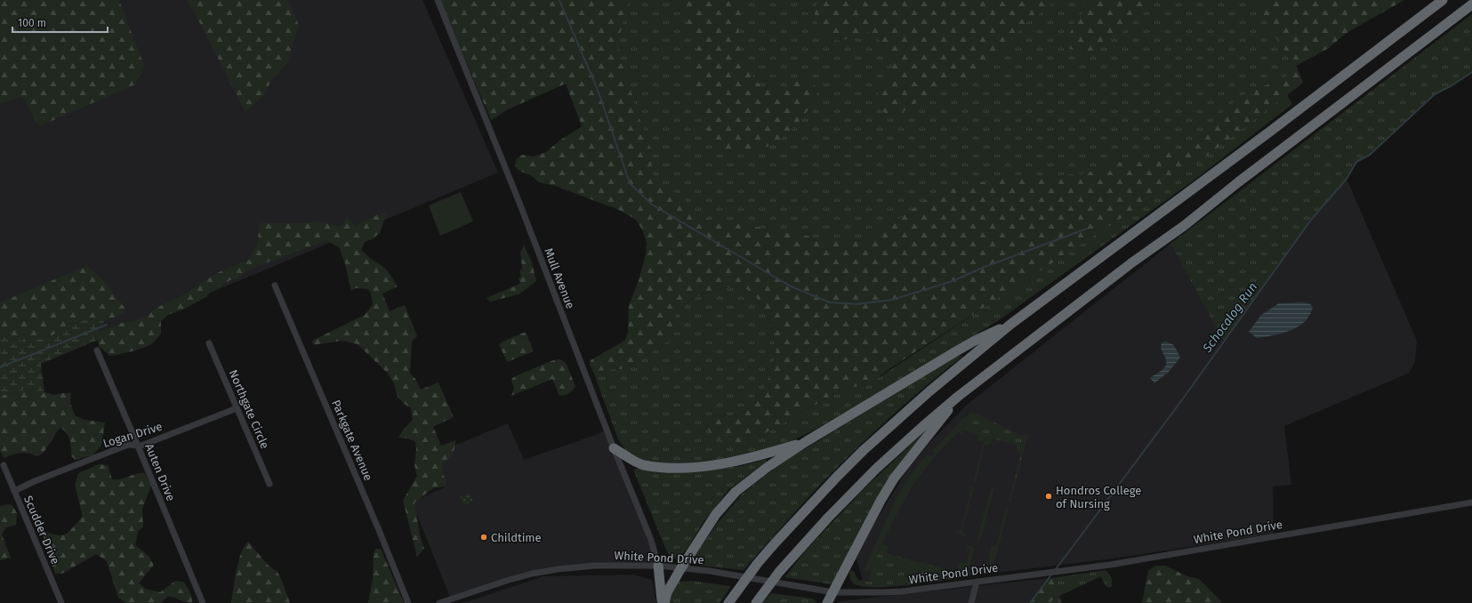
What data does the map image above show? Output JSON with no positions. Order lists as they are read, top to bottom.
{
  "streets": {
    "street": [
      "Mull Avenue",
      "Northgate Circle",
      "Logan Drive",
      "Parkgate Avenue",
      "Auten Drive",
      "Scudder Drive",
      "White Pond Drive"
    ]
  },
  "crossings": [
    ["Mull Avenue", "White Pond Drive"],
    ["Northgate Circle", "Logan Drive"],
    ["Logan Drive", "Auten Drive"],
    ["Logan Drive", "Scudder Drive"]
  ],
  "water": ["Schocalog Run"],
  "places": ["Hondros College of Nursing", "Childtime"],
  "scale_bar": "100 m"
}
